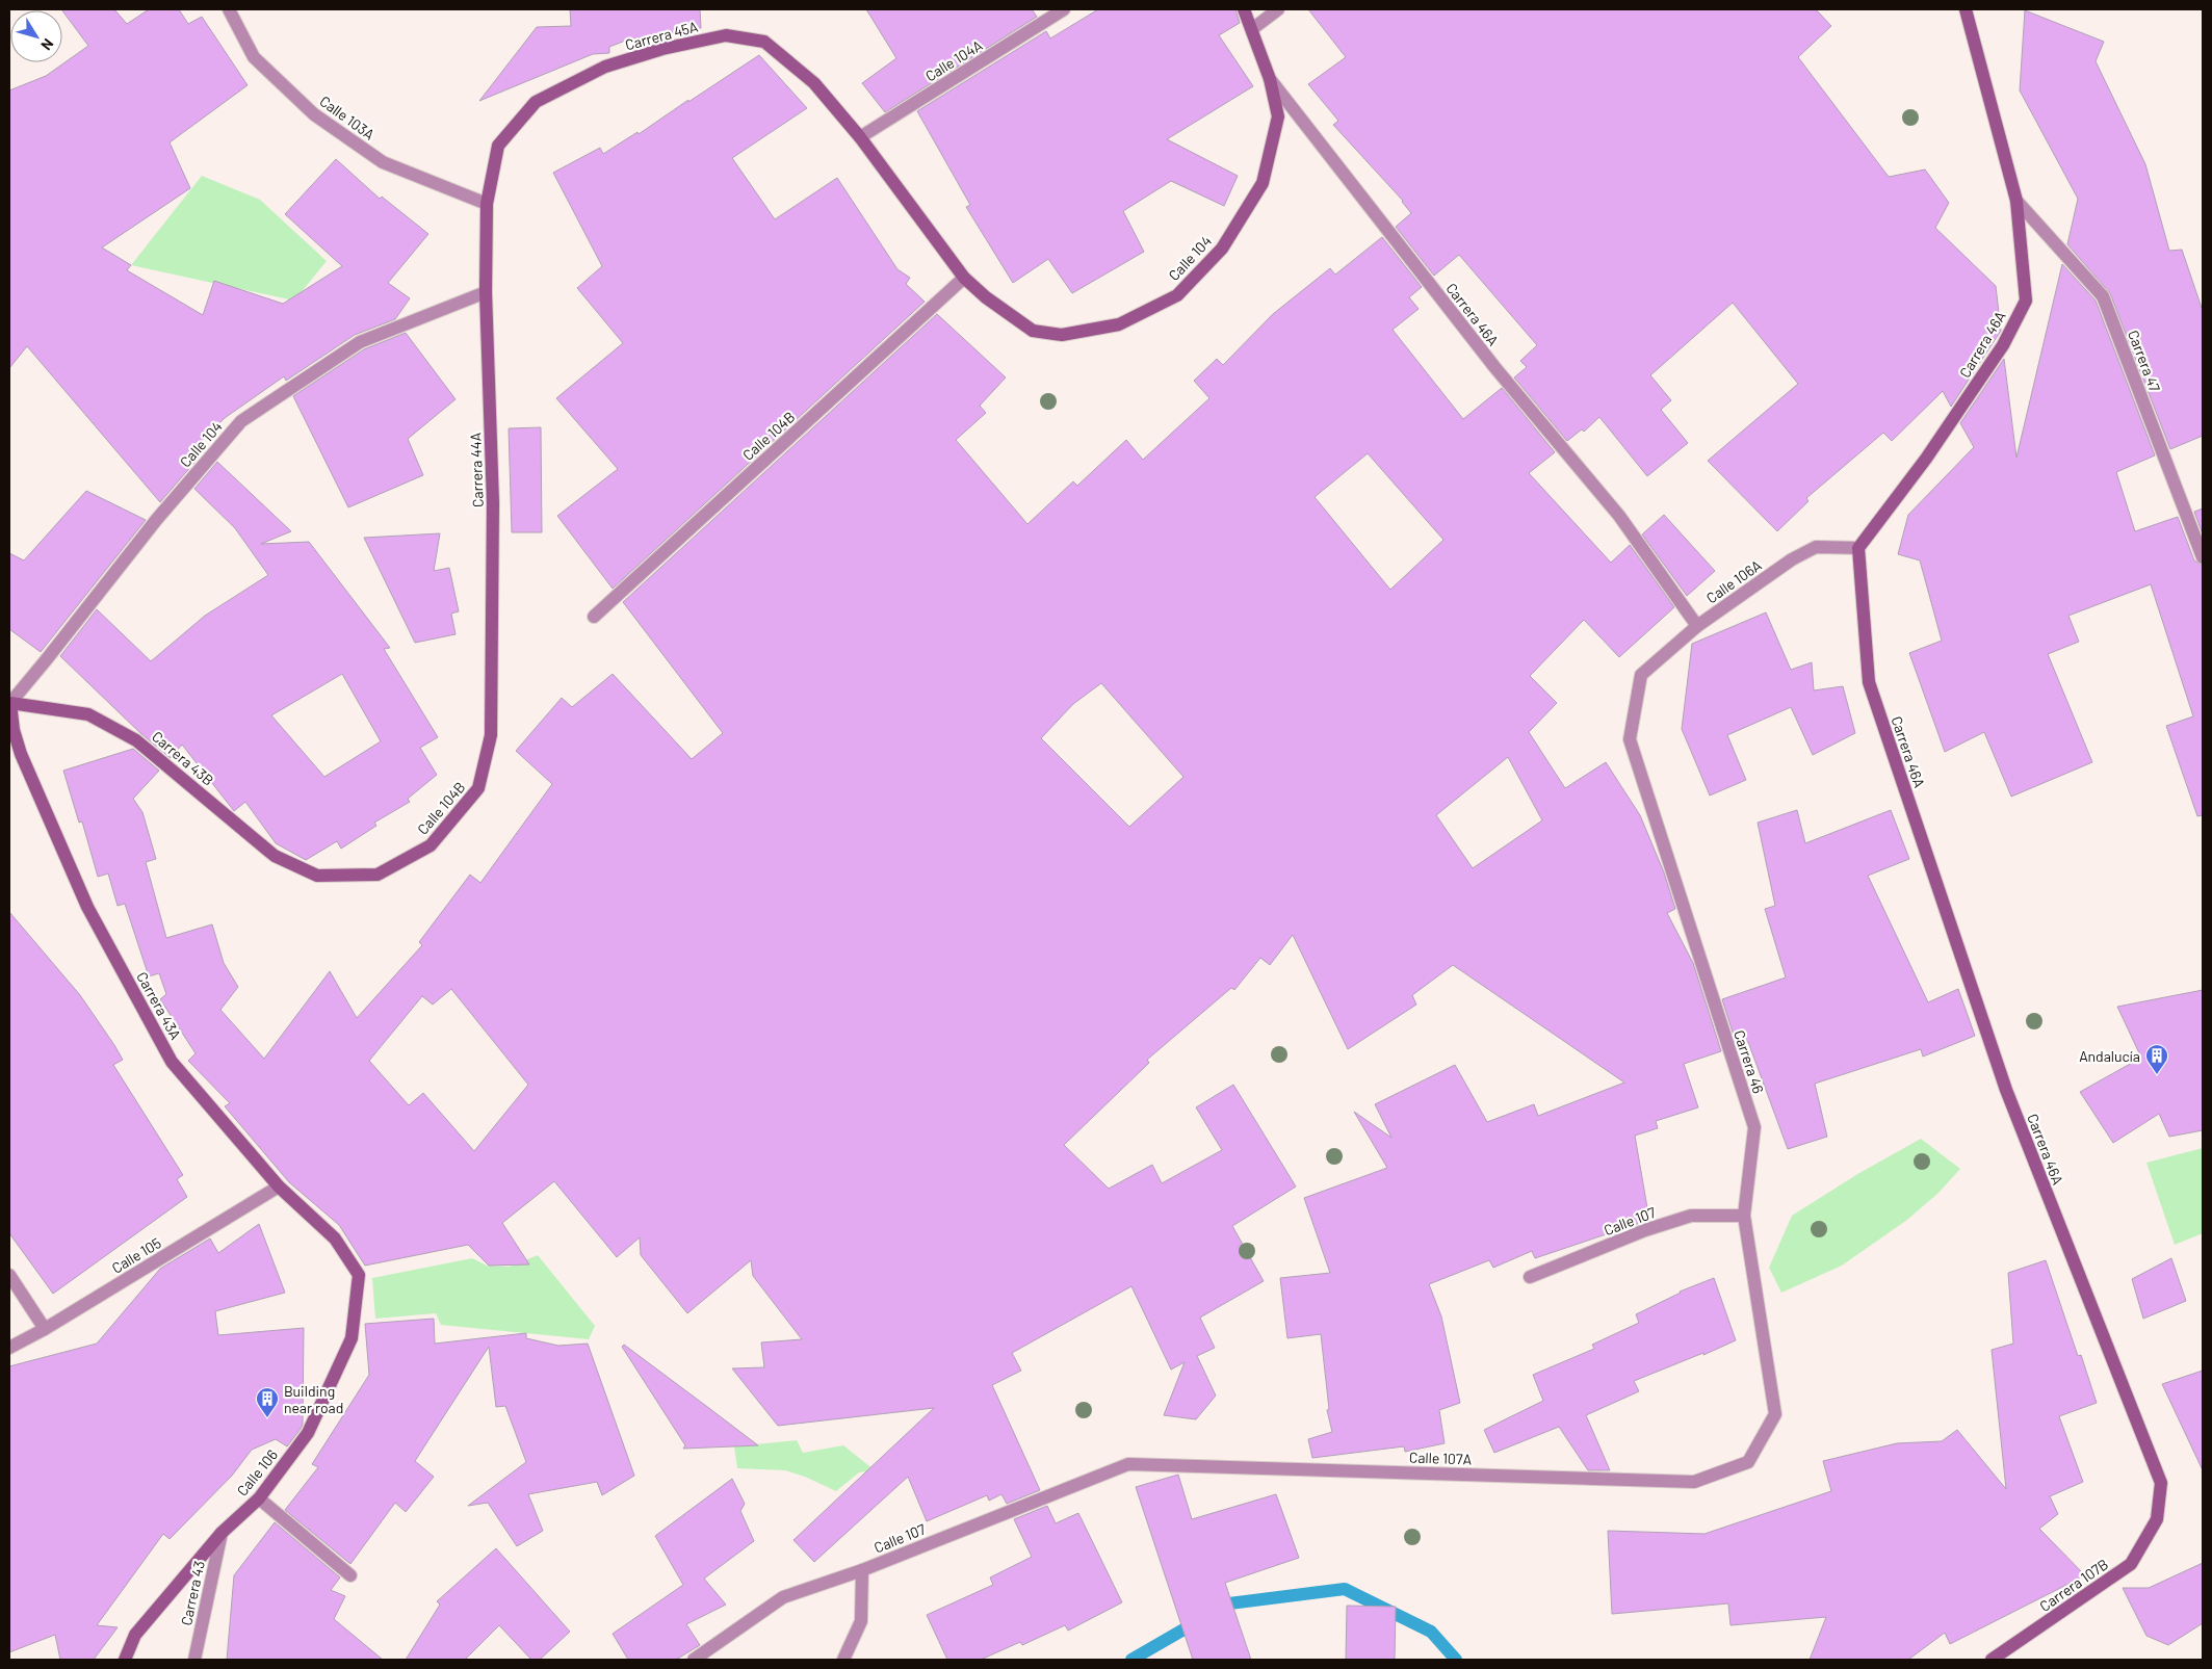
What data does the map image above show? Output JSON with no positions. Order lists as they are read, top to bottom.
{
  "streets": {
    "street": [
      "Carrera 45A",
      "Calle 104A",
      "Calle 103A",
      "Calle 104",
      "Carrera 46A",
      "Carrera 47",
      "Calle 104B",
      "Carrera 44A",
      "Calle 106A",
      "Carrera 43B",
      "Carrera 43A",
      "Carrera 46",
      "Calle 107",
      "Calle 105",
      "Calle 107A",
      "Calle 106",
      "Carrera 107B",
      "Carrera 43"
    ]
  },
  "crossings": [
    ["Carrera 45A", "Calle 104A"],
    ["Carrera 45A", "Calle 103A"],
    ["Carrera 45A", "Calle 104"],
    ["Carrera 45A", "Calle 104B"],
    ["Carrera 45A", "Carrera 44A"],
    ["Calle 103A", "Carrera 44A"],
    ["Calle 104", "Carrera 46A"],
    ["Calle 104", "Calle 104B"],
    ["Calle 104", "Carrera 44A"],
    ["Calle 104", "Carrera 43B"],
    ["Calle 104", "Carrera 43A"],
    ["Carrera 46A", "Carrera 47"],
    ["Carrera 46A", "Calle 106A"],
    ["Carrera 46A", "Carrera 107B"],
    ["Calle 104B", "Carrera 44A"],
    ["Calle 104B", "Carrera 43B"],
    ["Calle 106A", "Carrera 46"],
    ["Carrera 43B", "Carrera 43A"],
    ["Carrera 43A", "Calle 105"],
    ["Carrera 43A", "Calle 106"],
    ["Carrera 46", "Calle 107"],
    ["Carrera 46", "Calle 107A"],
    ["Calle 107", "Calle 107A"],
    ["Calle 106", "Carrera 43"]
  ],
  "places": {
    "building": ["Andalucía", "Building near road"]
  },
  "north": "bottom right"
}
